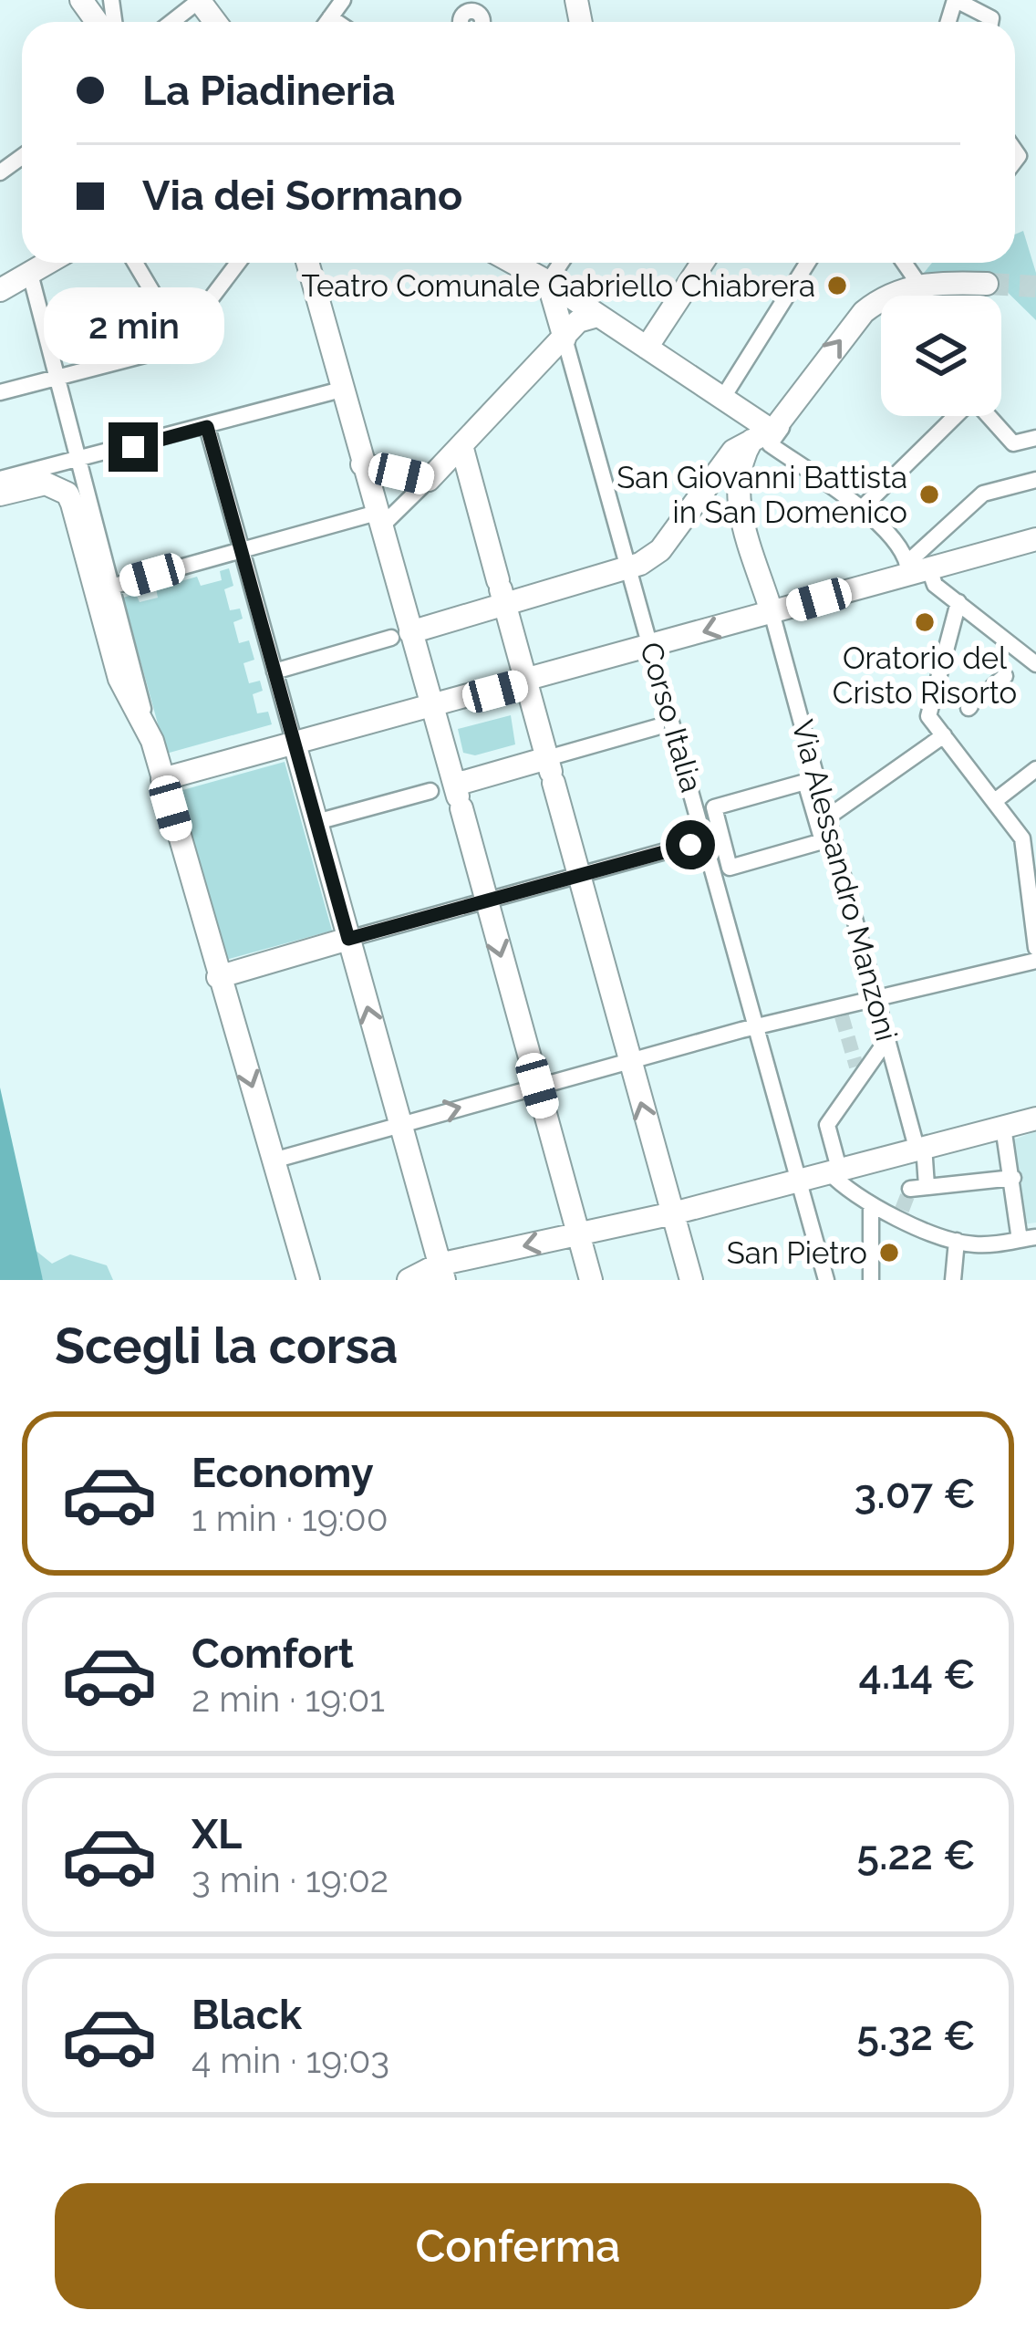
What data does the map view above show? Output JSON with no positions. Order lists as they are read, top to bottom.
{
  "streets": {
    "street": ["Corso Italia", "Via Alessandro Manzoni"]
  },
  "places": [
    "Teatro Comunale Gabriello Chiabrera",
    "San Giovanni Battista in San Domenico",
    "Oratorio del Cristo Risorto",
    "San Pietro"
  ],
  "page": {
    "banner": ["La Piadineria", "Via dei Sormano"],
    "bubble": "2 min",
    "heading": "Scegli la corsa",
    "list": [
      {
        "name": "Economy",
        "note": "1 min · 19:00",
        "value": "3.07 €"
      },
      {
        "name": "Comfort",
        "note": "2 min · 19:01",
        "value": "4.14 €"
      },
      {
        "name": "XL",
        "note": "3 min · 19:02",
        "value": "5.22 €"
      },
      {
        "name": "Black",
        "note": "4 min · 19:03",
        "value": "5.32 €"
      }
    ],
    "buttons": "Conferma"
  }
}
